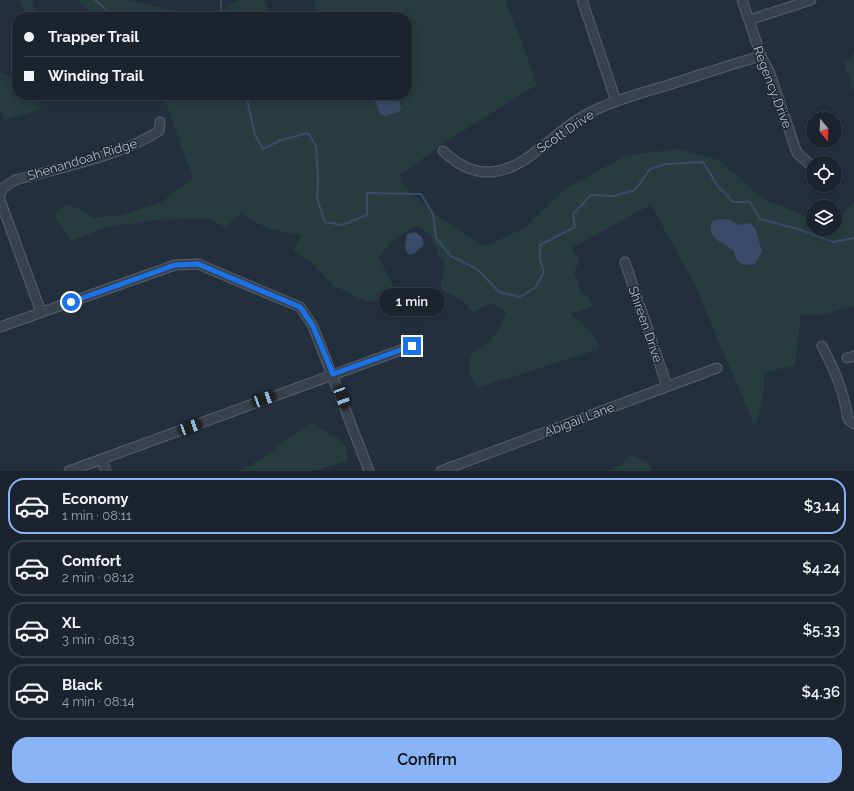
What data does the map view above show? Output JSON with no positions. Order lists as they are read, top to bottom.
{
  "streets": {
    "street": [
      "Regency Drive",
      "Scott Drive",
      "Shenandoah Ridge",
      "Shireen Drive",
      "Abigail Lane"
    ]
  },
  "crossings": [
    ["Regency Drive", "Scott Drive"],
    ["Shireen Drive", "Abigail Lane"]
  ],
  "north": "bottom",
  "page": {
    "banner": ["Trapper Trail", "Winding Trail"],
    "bubble": "1 min",
    "list": [
      {
        "name": "Economy",
        "note": "1 min · 08:11",
        "value": "$3.14"
      },
      {
        "name": "Comfort",
        "note": "2 min · 08:12",
        "value": "$4.24"
      },
      {
        "name": "XL",
        "note": "3 min · 08:13",
        "value": "$5.33"
      },
      {
        "name": "Black",
        "note": "4 min · 08:14",
        "value": "$4.36"
      }
    ],
    "buttons": "Confirm"
  }
}
